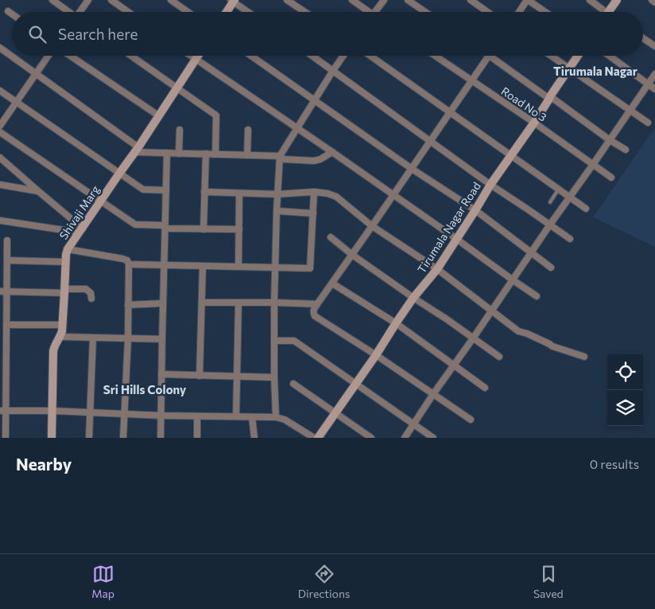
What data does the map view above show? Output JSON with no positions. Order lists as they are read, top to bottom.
{
  "streets": {
    "street": ["Road No 3", "Shivaji Marg", "Tirumala Nagar Road"]
  },
  "crossings": [
    ["Road No 3", "Tirumala Nagar Road"]
  ],
  "districts": ["Tirumala Nagar", "Sri Hills Colony"],
  "page": {
    "search": "Search here",
    "heading": ["Nearby", "0 results"],
    "nav": ["Map", "Directions", "Saved"]
  }
}
